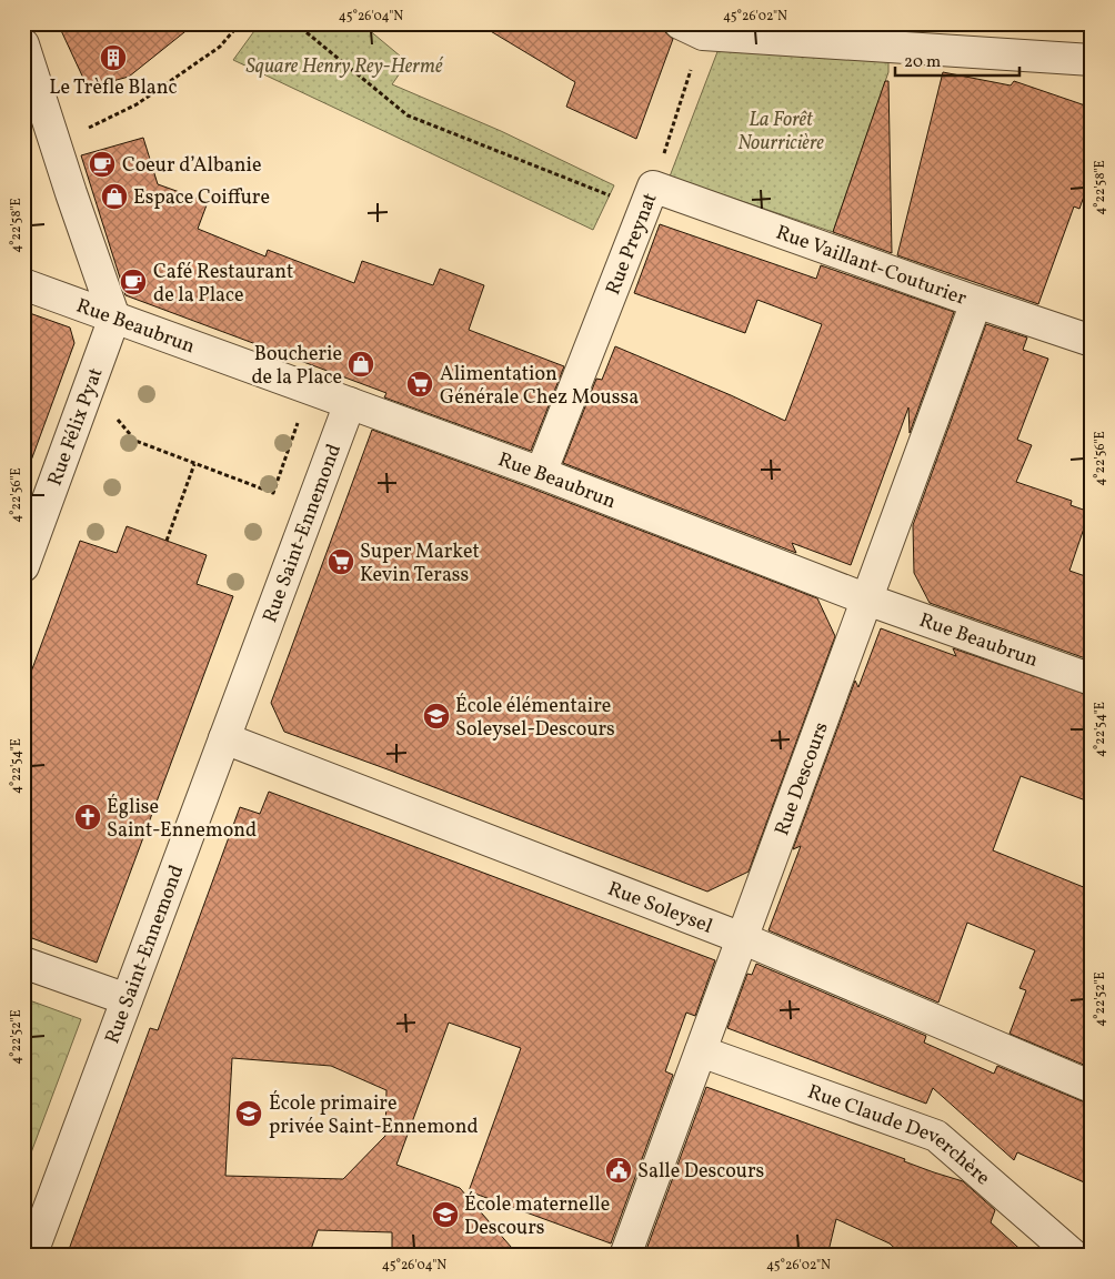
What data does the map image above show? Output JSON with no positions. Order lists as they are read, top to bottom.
{
  "streets": {
    "street": [
      "Rue Preynat",
      "Rue Vaillant-Couturier",
      "Rue Beaubrun",
      "Rue Félix Pyat",
      "Rue Saint-Ennemond",
      "Rue Descours",
      "Rue Soleysel",
      "Rue Claude Deverchère"
    ]
  },
  "crossings": [
    ["Rue Preynat", "Rue Vaillant-Couturier"],
    ["Rue Preynat", "Rue Beaubrun"],
    ["Rue Vaillant-Couturier", "Rue Descours"],
    ["Rue Beaubrun", "Rue Félix Pyat"],
    ["Rue Beaubrun", "Rue Saint-Ennemond"],
    ["Rue Beaubrun", "Rue Descours"],
    ["Rue Saint-Ennemond", "Rue Soleysel"],
    ["Rue Descours", "Rue Soleysel"],
    ["Rue Descours", "Rue Claude Deverchère"]
  ],
  "parks": ["Square Henry Rey-Hermé", "La Forêt Nourricière"],
  "places": {
    "building": ["Le Trèfle Blanc"],
    "cafe": ["Coeur d’Albanie", "Café Restaurant de la Place"],
    "shop": ["Espace Coiffure", "Boucherie de la Place"],
    "supermarket": ["Alimentation Générale Chez Moussa", "Super Market Kevin Terass"],
    "school or university": ["École élémentaire Soleysel-Descours", "École primaire privée Saint-Ennemond", "École maternelle Descours"],
    "church": ["Église Saint-Ennemond"],
    "public building": ["Salle Descours"]
  },
  "scale_bar": "20 m",
  "coordinates": [
    "45°26'04\"N",
    "45°26'02\"N",
    "4°22'58\"E",
    "4°22'56\"E",
    "4°22'54\"E",
    "4°22'52\"E"
  ]
}
